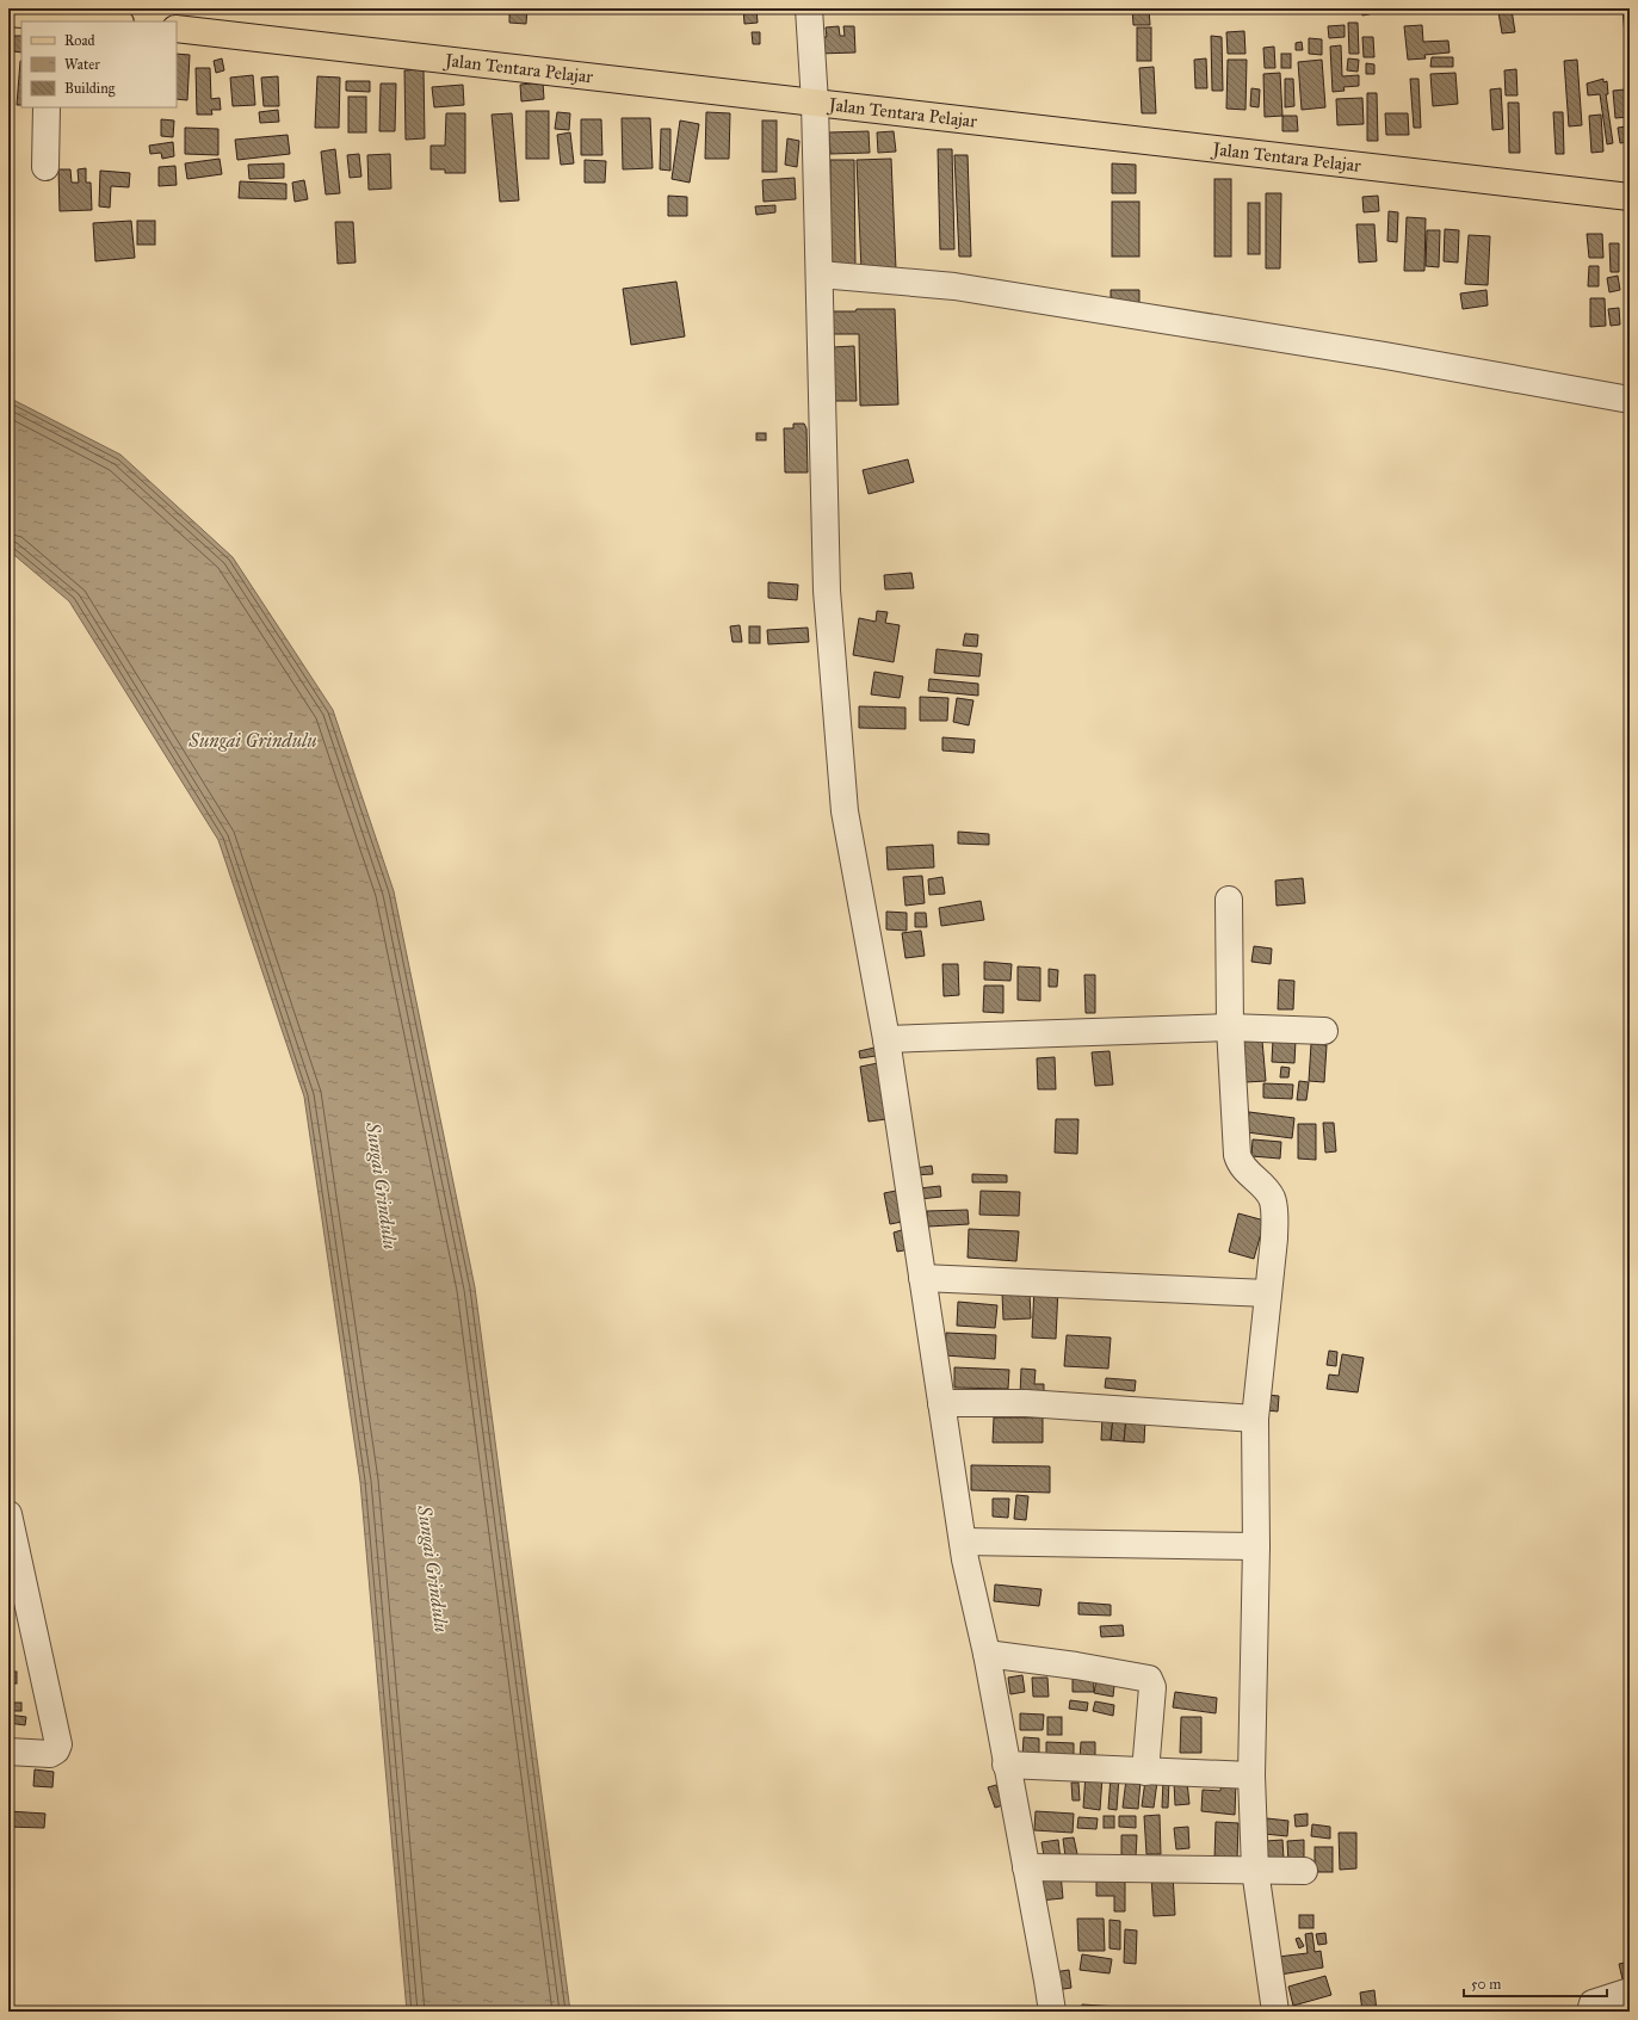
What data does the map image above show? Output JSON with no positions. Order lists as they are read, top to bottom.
{
  "streets": {
    "main road": ["Jalan Tentara Pelajar"]
  },
  "water": ["Sungai Grindulu"],
  "legend": ["Road", "Water", "Building"],
  "scale_bar": "50 m"
}
